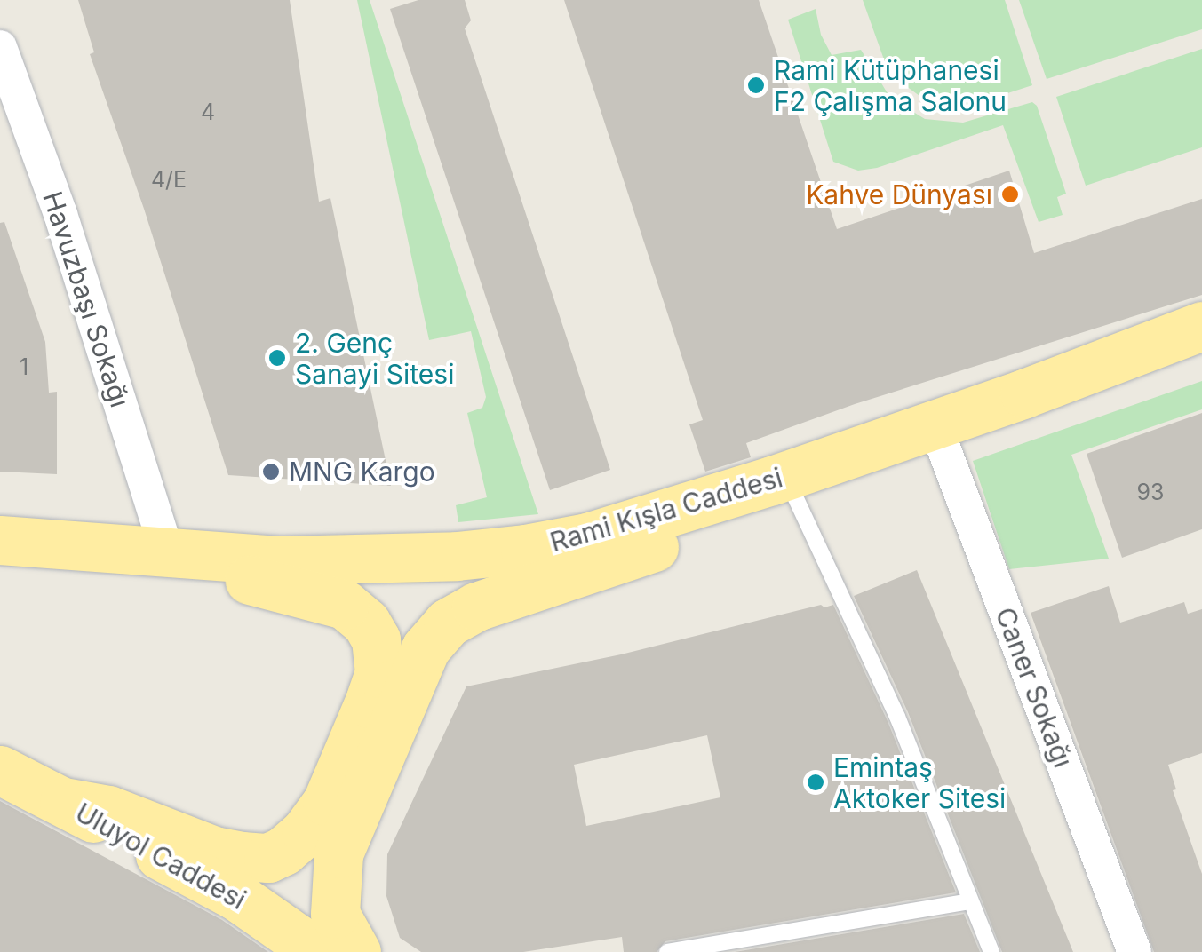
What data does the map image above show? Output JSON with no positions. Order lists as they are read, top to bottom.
{
  "streets": {
    "main road": ["Rami Kışla Caddesi", "Uluyol Caddesi"],
    "street": ["Havuzbaşı Sokağı", "Caner Sokağı"]
  },
  "crossings": [
    ["Havuzbaşı Sokağı", "Rami Kışla Caddesi"],
    ["Rami Kışla Caddesi", "Caner Sokağı"]
  ],
  "places": [
    "Rami Kütüphanesi F2 Çalışma Salonu",
    "Kahve Dünyası",
    "2. Genç Sanayi Sitesi",
    "MNG Kargo",
    "Emintaş Aktoker Sitesi"
  ],
  "house_numbers": [
    "4",
    "4/E",
    "1",
    "93"
  ]
}
